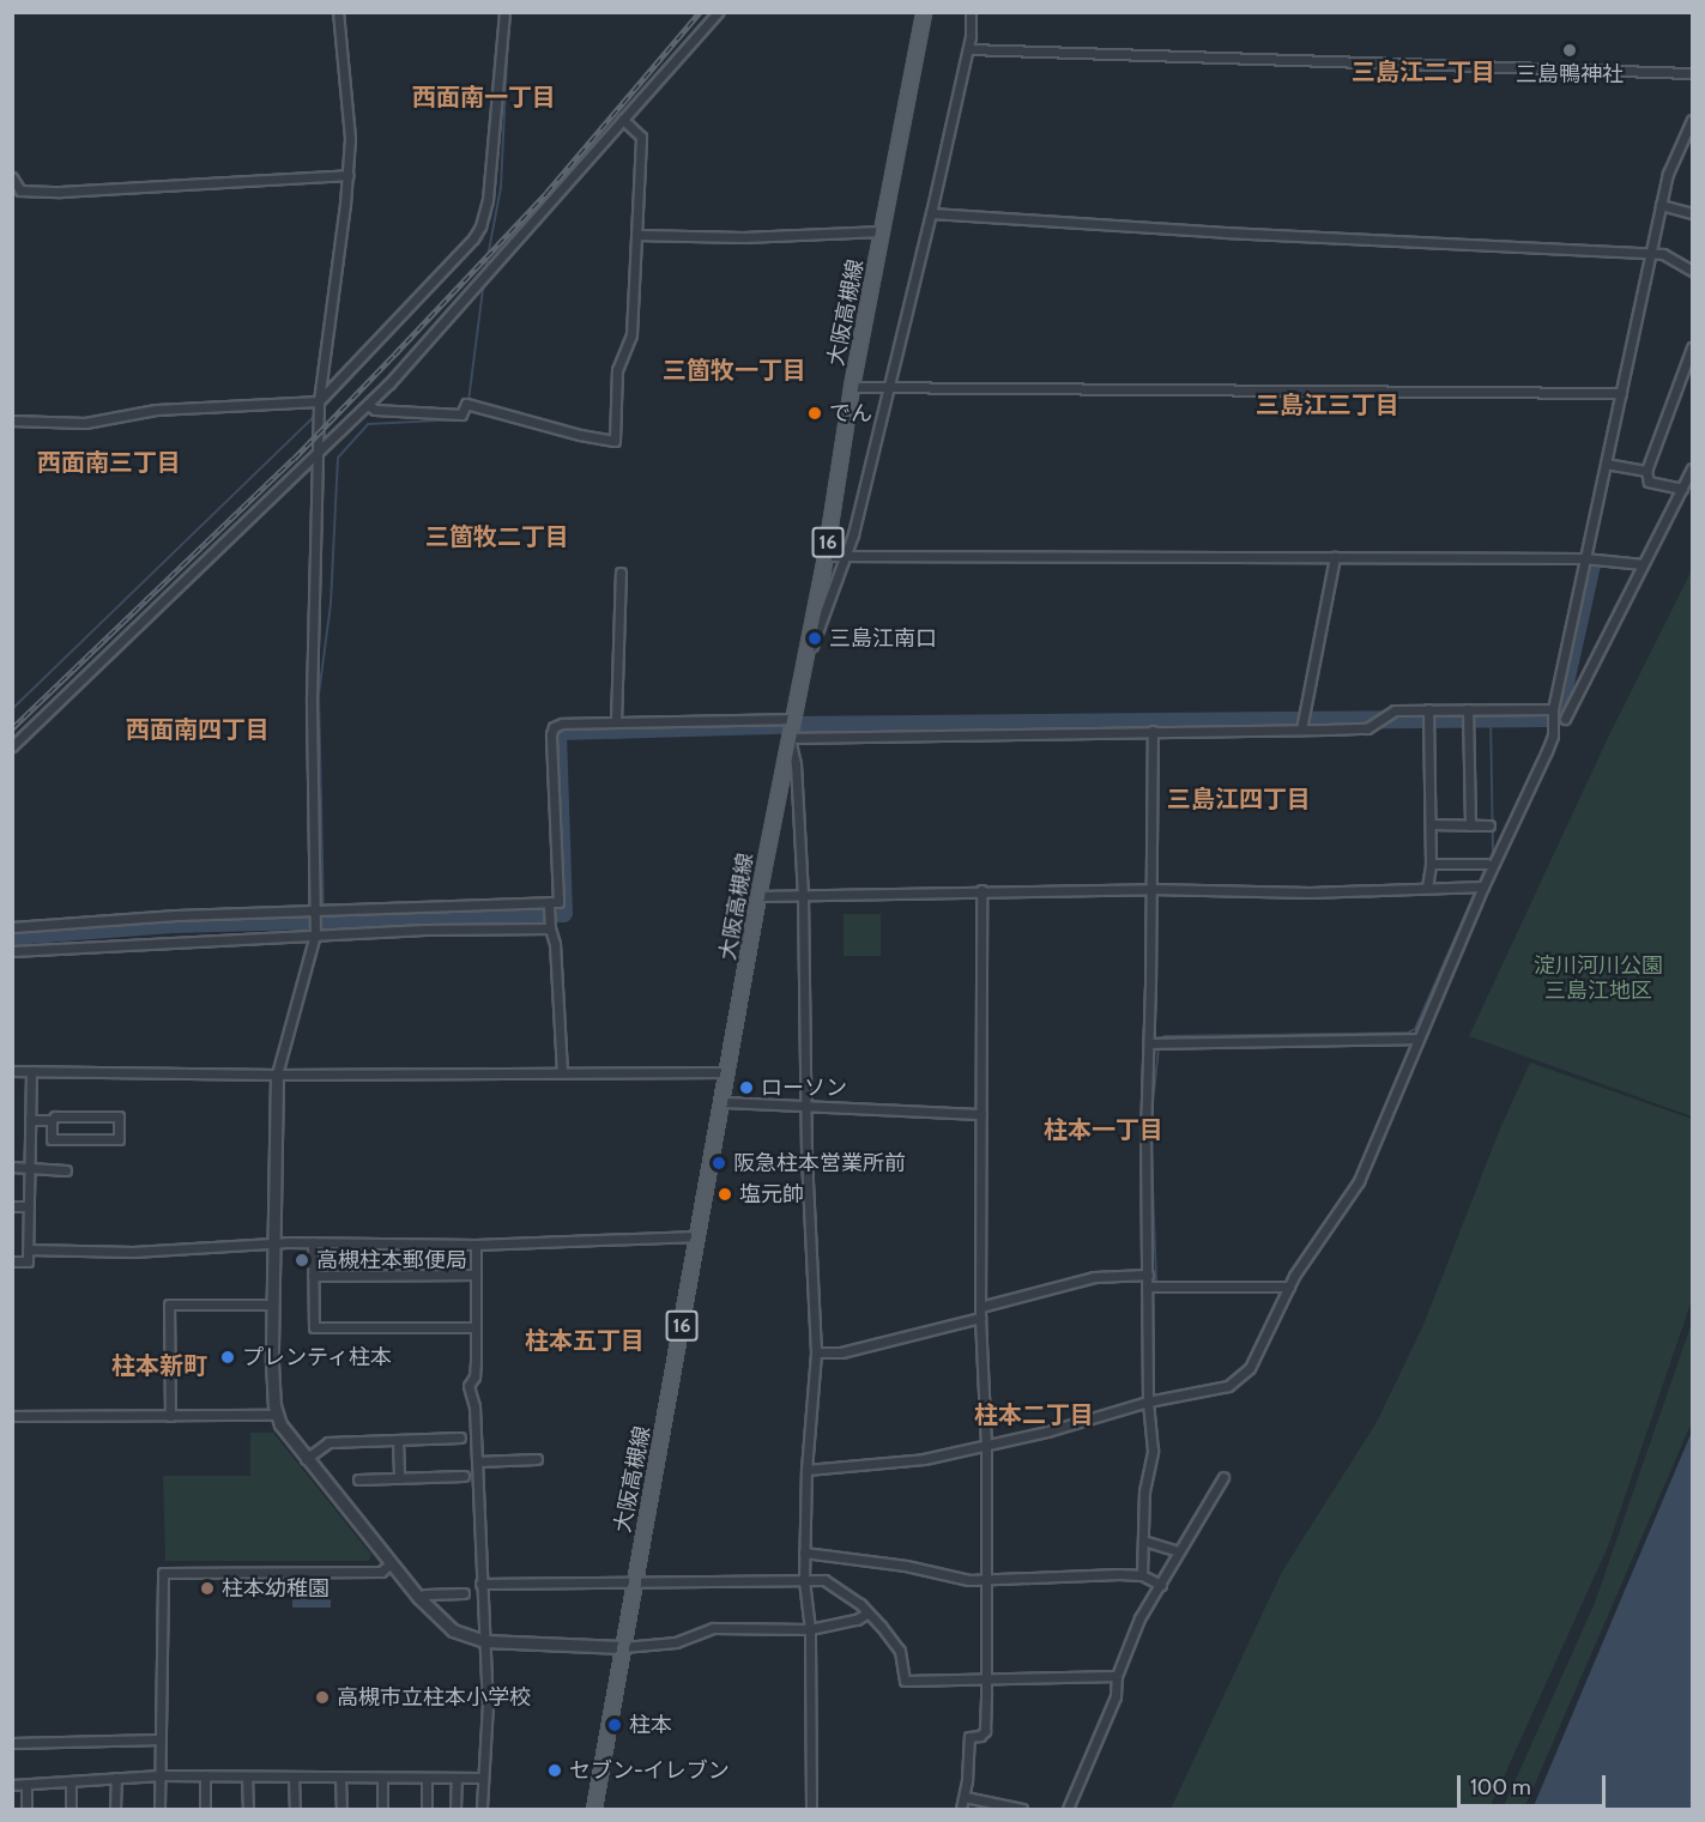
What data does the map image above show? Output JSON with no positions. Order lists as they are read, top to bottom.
{
  "streets": {
    "main road": ["大阪高槻線", "16"]
  },
  "districts": [
    "三島江二丁目",
    "西面南一丁目",
    "三箇牧一丁目",
    "三島江三丁目",
    "西面南三丁目",
    "三箇牧二丁目",
    "西面南四丁目",
    "三島江四丁目",
    "柱本一丁目",
    "柱本五丁目",
    "柱本新町",
    "柱本二丁目"
  ],
  "parks": ["淀川河川公園 三島江地区"],
  "places": [
    "三島鴨神社",
    "でん",
    "三島江南口",
    "ローソン",
    "阪急柱本営業所前",
    "塩元帥",
    "高槻柱本郵便局",
    "プレンティ柱本",
    "柱本幼稚園",
    "高槻市立柱本小学校",
    "柱本",
    "セブン-イレブン"
  ],
  "scale_bar": "100 m"
}
